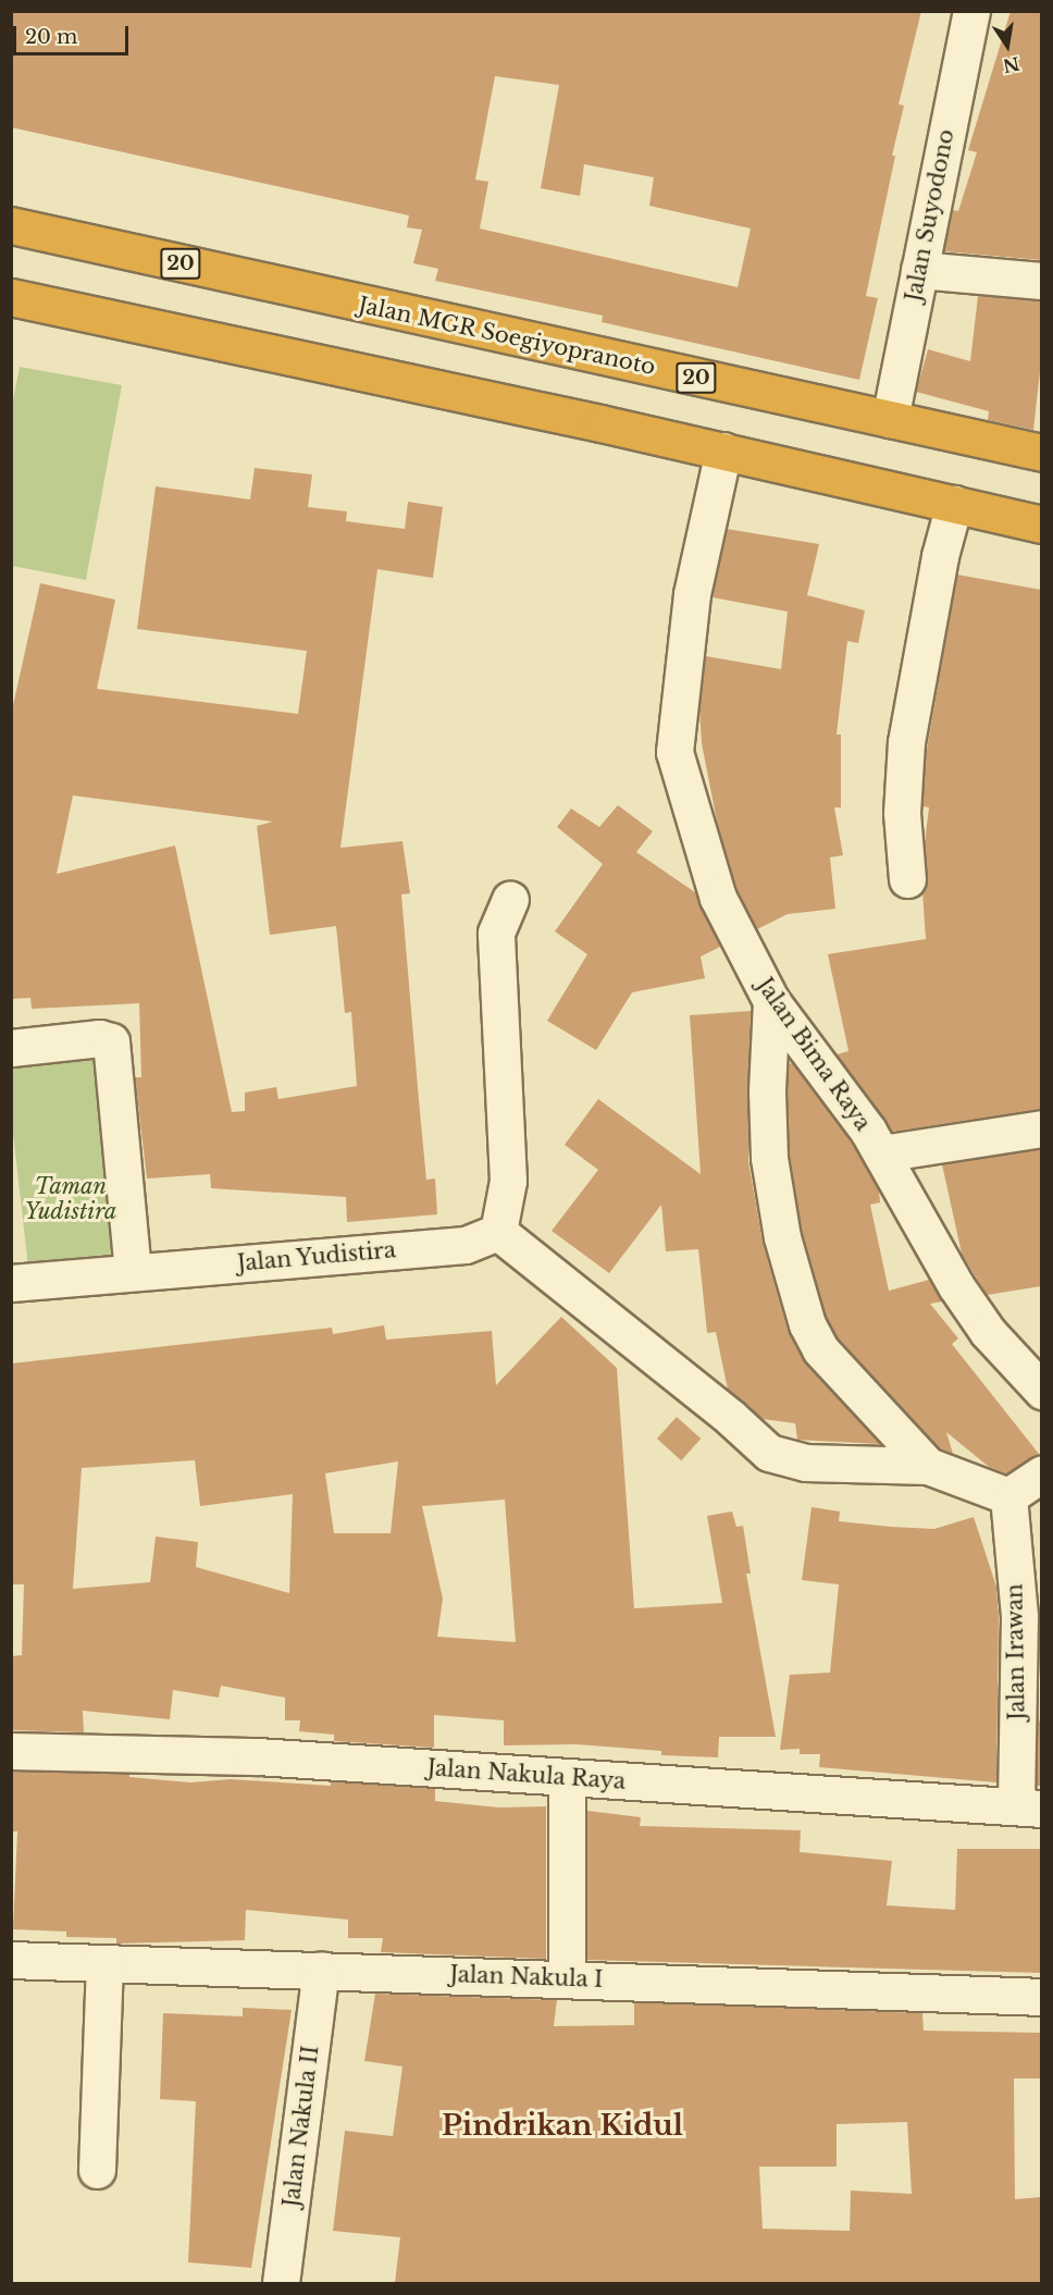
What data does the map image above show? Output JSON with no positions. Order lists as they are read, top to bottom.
{
  "streets": {
    "highway": ["20", "Jalan MGR Soegiyopranoto"],
    "street": [
      "Jalan Suyodono",
      "Jalan Bima Raya",
      "Jalan Yudistira",
      "Jalan Irawan",
      "Jalan Nakula Raya",
      "Jalan Nakula I",
      "Jalan Nakula II"
    ]
  },
  "crossings": [
    ["Jalan Suyodono", "Jalan MGR Soegiyopranoto"],
    ["Jalan Irawan", "Jalan Nakula Raya"],
    ["Jalan Nakula I", "Jalan Nakula II"]
  ],
  "districts": ["Pindrikan Kidul"],
  "parks": ["Taman Yudistira"],
  "scale_bar": "20 m",
  "north": "bottom"
}
